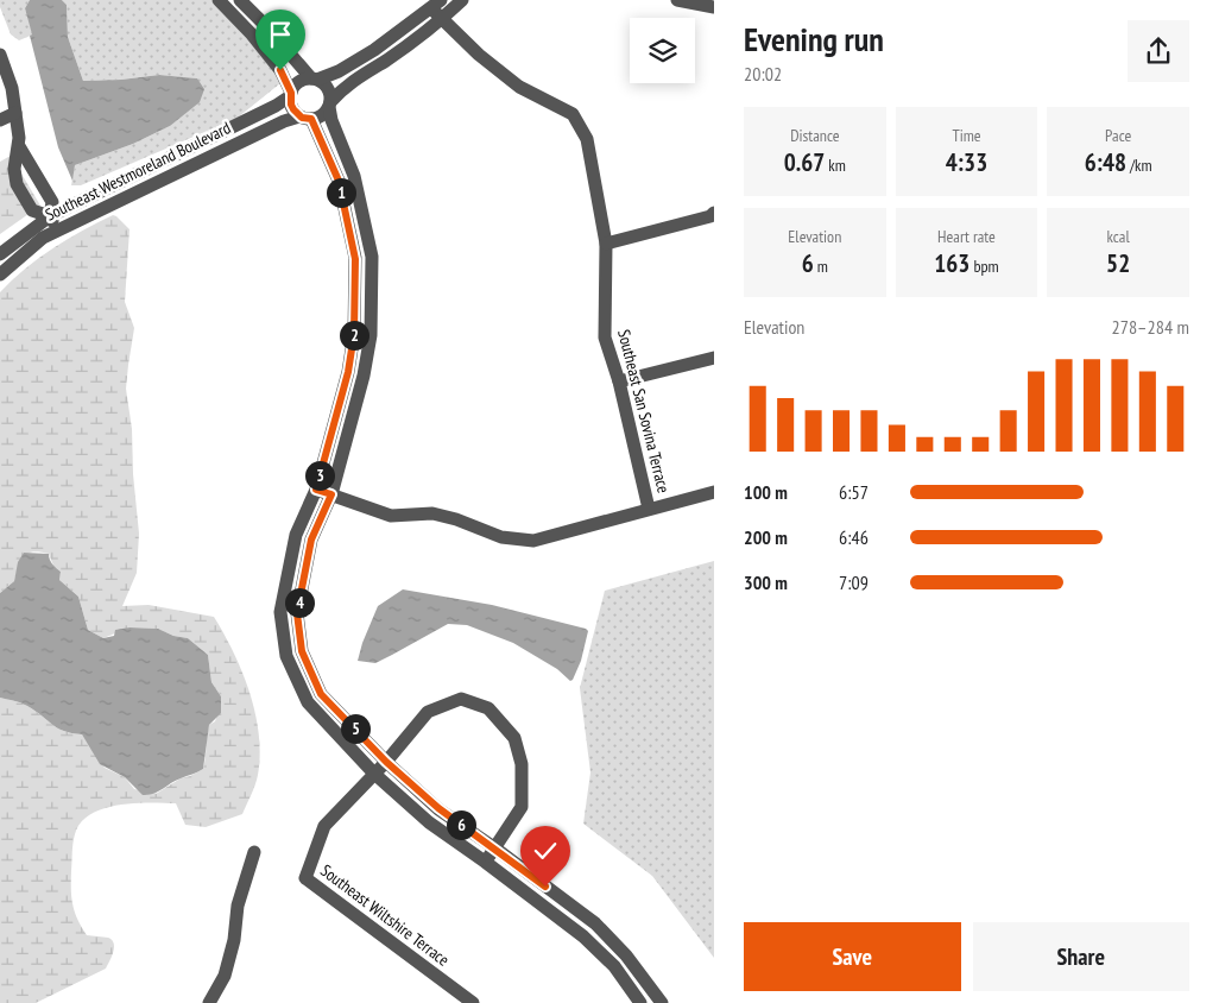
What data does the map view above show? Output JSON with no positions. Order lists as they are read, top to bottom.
{
  "streets": {
    "street": ["Southeast Westmoreland Boulevard", "Southeast San Sovina Terrace", "Southeast Wiltshire Terrace"]
  },
  "page": {
    "heading": ["Evening run", "20:02"],
    "stats": [
      ["Distance", "0.67 km"],
      ["Time", "4:33"],
      ["Pace", "6:48 /km"],
      ["Elevation", "6 m"],
      ["Heart rate", "163 bpm"],
      ["kcal", "52"]
    ],
    "pins": [
      "1",
      "2",
      "3",
      "4",
      "5",
      "6"
    ],
    "chart": ["Elevation", "278–284 m"],
    "list": [
      {
        "name": "100 m",
        "note": "6:57"
      },
      {
        "name": "200 m",
        "note": "6:46"
      },
      {
        "name": "300 m",
        "note": "7:09"
      }
    ],
    "buttons": ["Save", "Share"]
  }
}
